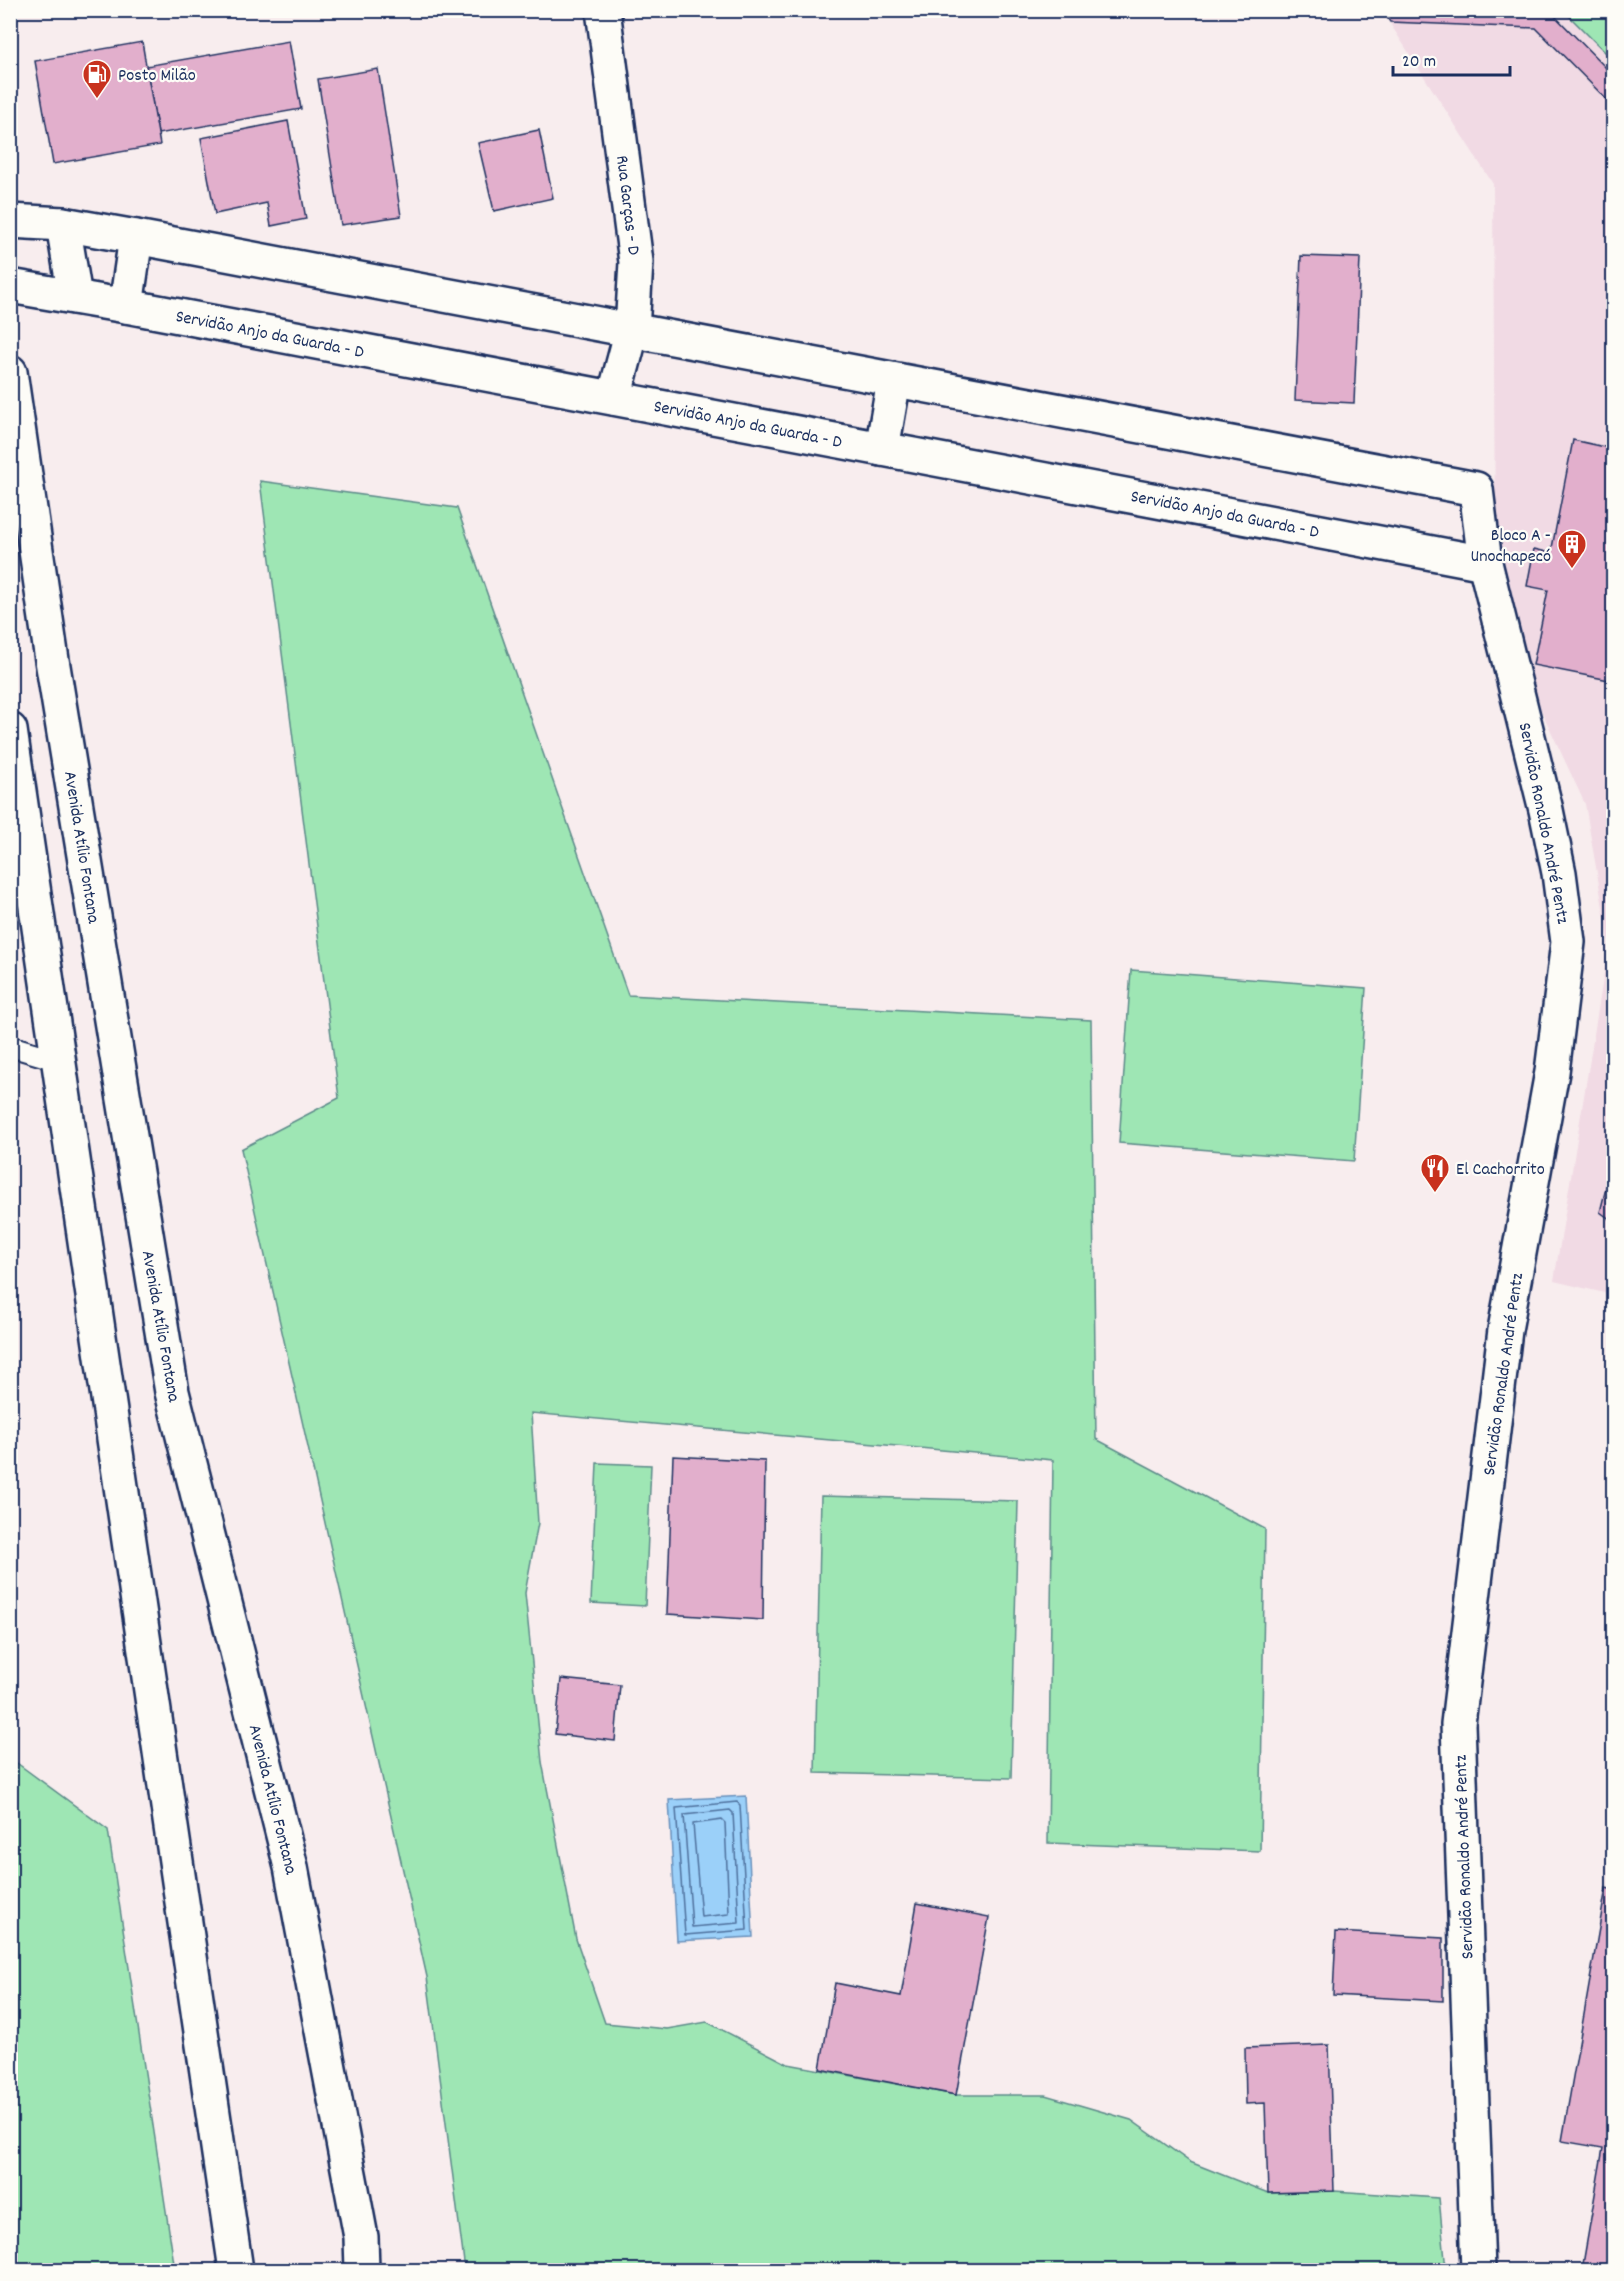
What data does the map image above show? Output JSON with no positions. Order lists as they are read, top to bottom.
{
  "streets": {
    "street": [
      "Rua Garças - D",
      "Servidão Anjo da Guarda - D",
      "Servidão Ronaldo André Pentz",
      "Avenida Atílio Fontana"
    ]
  },
  "crossings": [
    ["Rua Garças - D", "Servidão Anjo da Guarda - D"],
    ["Servidão Anjo da Guarda - D", "Servidão Ronaldo André Pentz"]
  ],
  "places": {
    "fuel station": ["Posto Milão"],
    "building": ["Bloco A - Unochapecó"],
    "restaurant": ["El Cachorrito"]
  },
  "scale_bar": "20 m"
}
